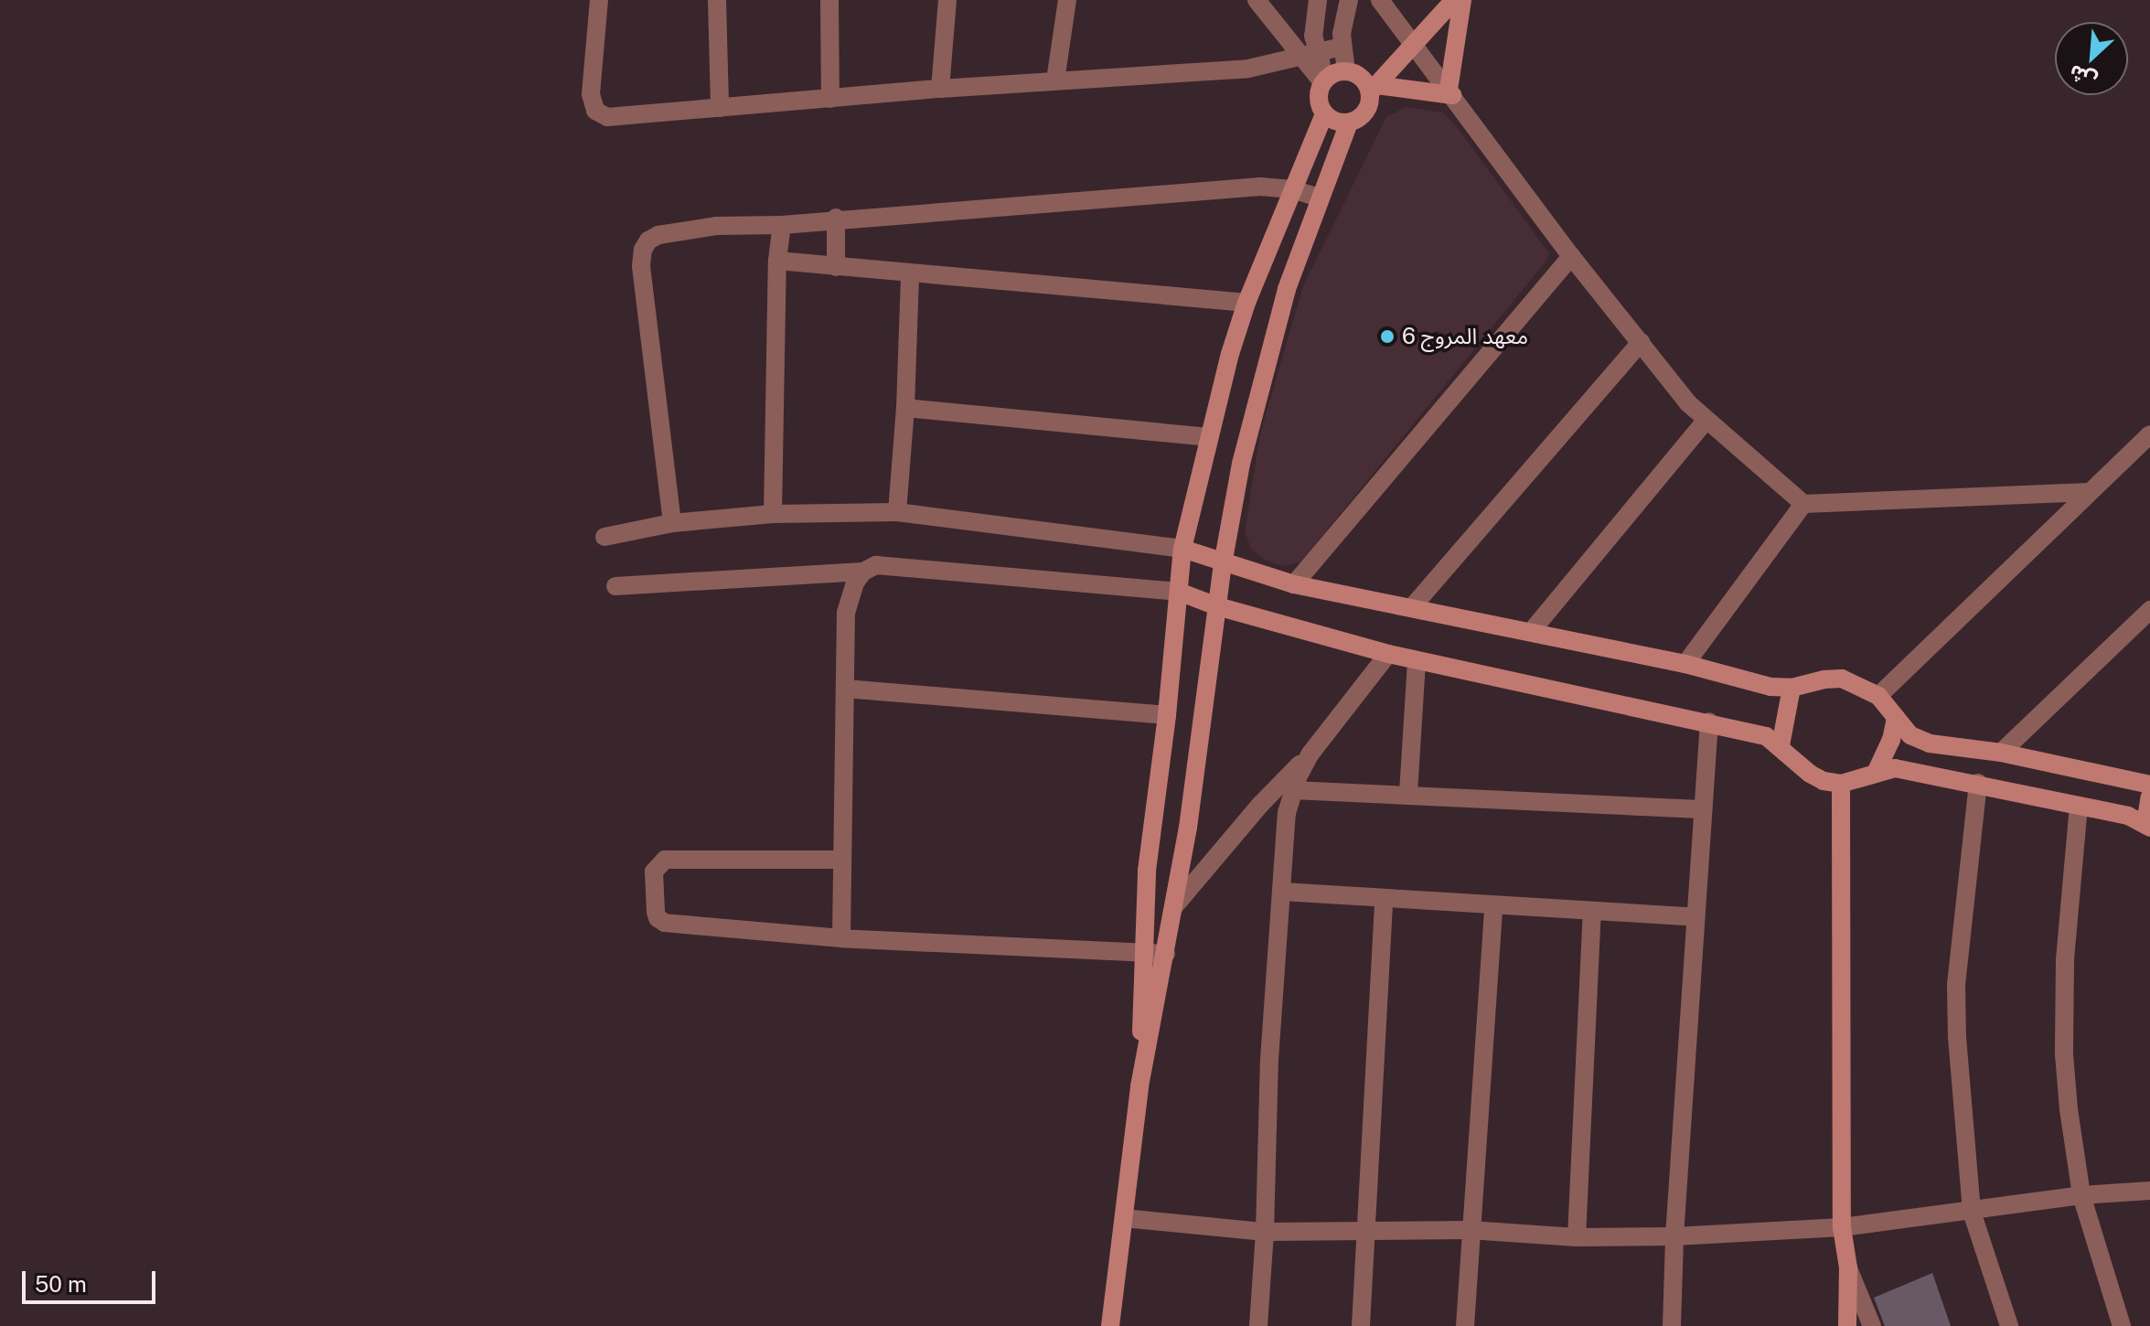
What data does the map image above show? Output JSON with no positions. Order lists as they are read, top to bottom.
{
  "places": ["معهد المروج 6"],
  "scale_bar": "50 m",
  "north": "bottom left"
}
